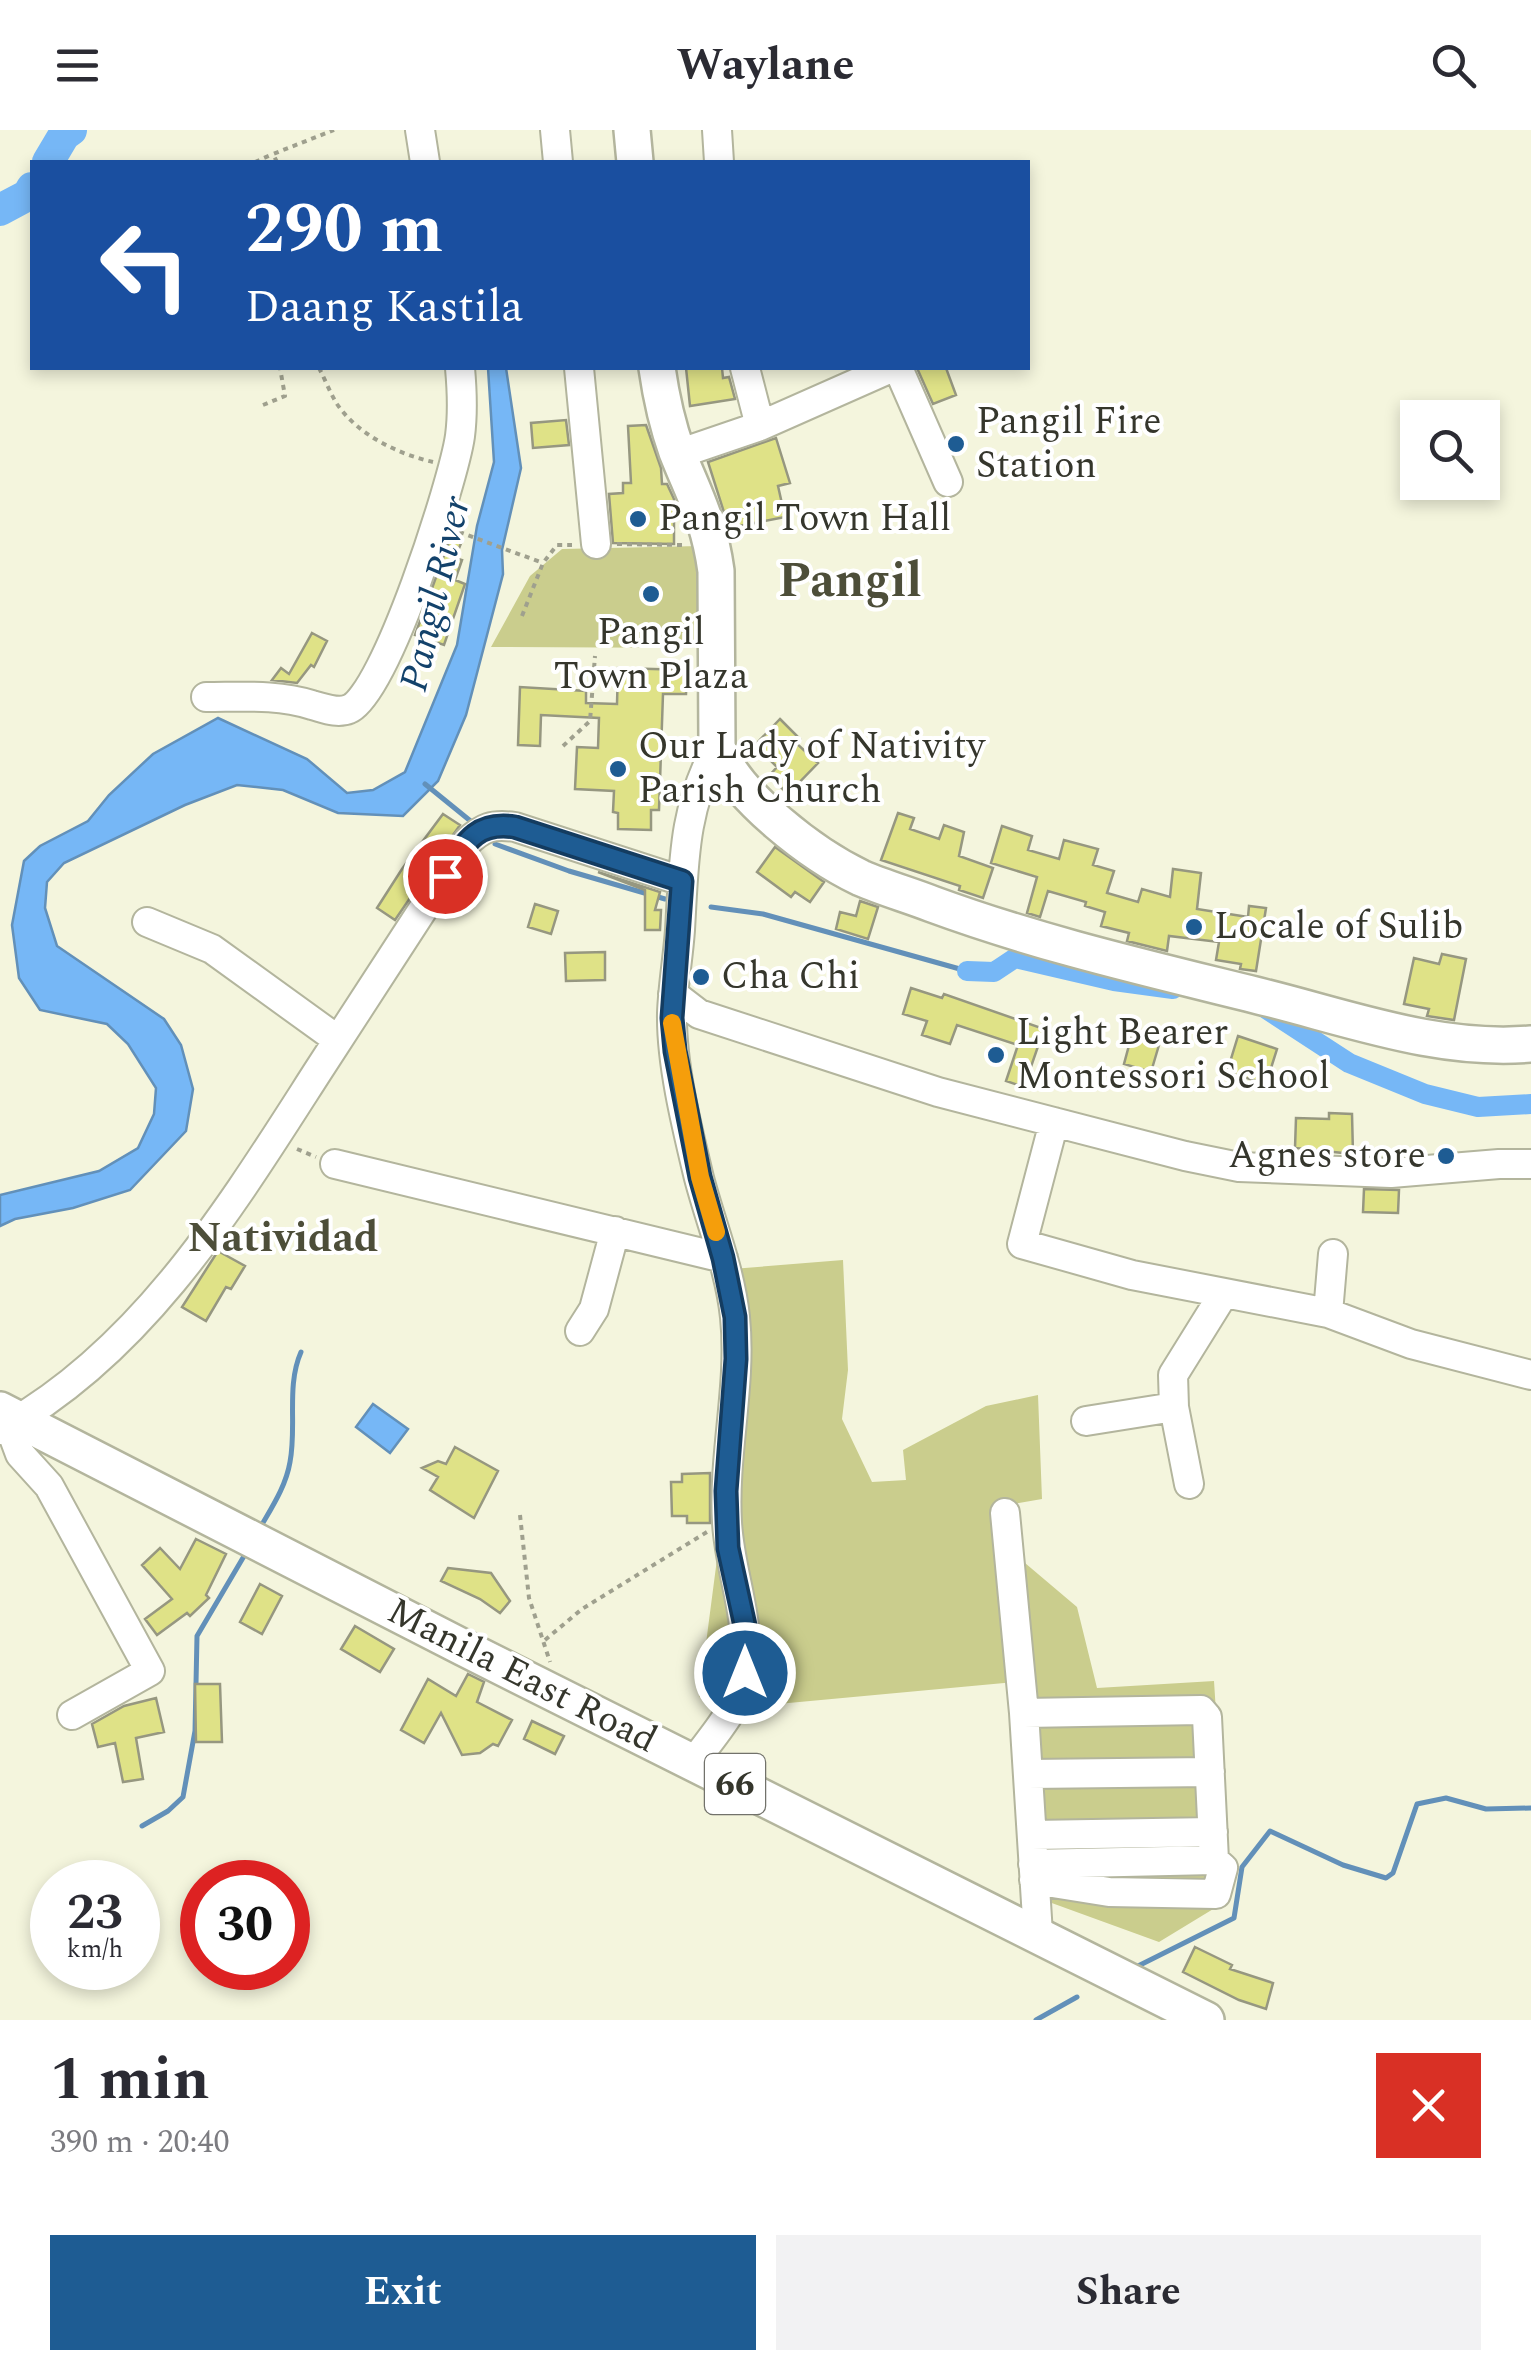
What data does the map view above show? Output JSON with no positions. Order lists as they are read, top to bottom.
{
  "streets": {
    "main road": ["Manila East Road", "66"]
  },
  "districts": ["Pangil", "Natividad"],
  "water": ["Pangil River"],
  "places": [
    "Pangil Fire Station",
    "Pangil Town Hall",
    "Pangil Town Plaza",
    "Our Lady of Nativity Parish Church",
    "Locale of Sulib",
    "Cha Chi",
    "Light Bearer Montessori School",
    "Agnes store"
  ],
  "page": {
    "header": "Waylane",
    "turn": ["290 m", "Daang Kastila"],
    "speed": "23 km/h",
    "limit": "30",
    "heading": ["1 min", "390 m · 20:40"],
    "buttons": ["Exit", "Share"]
  }
}
